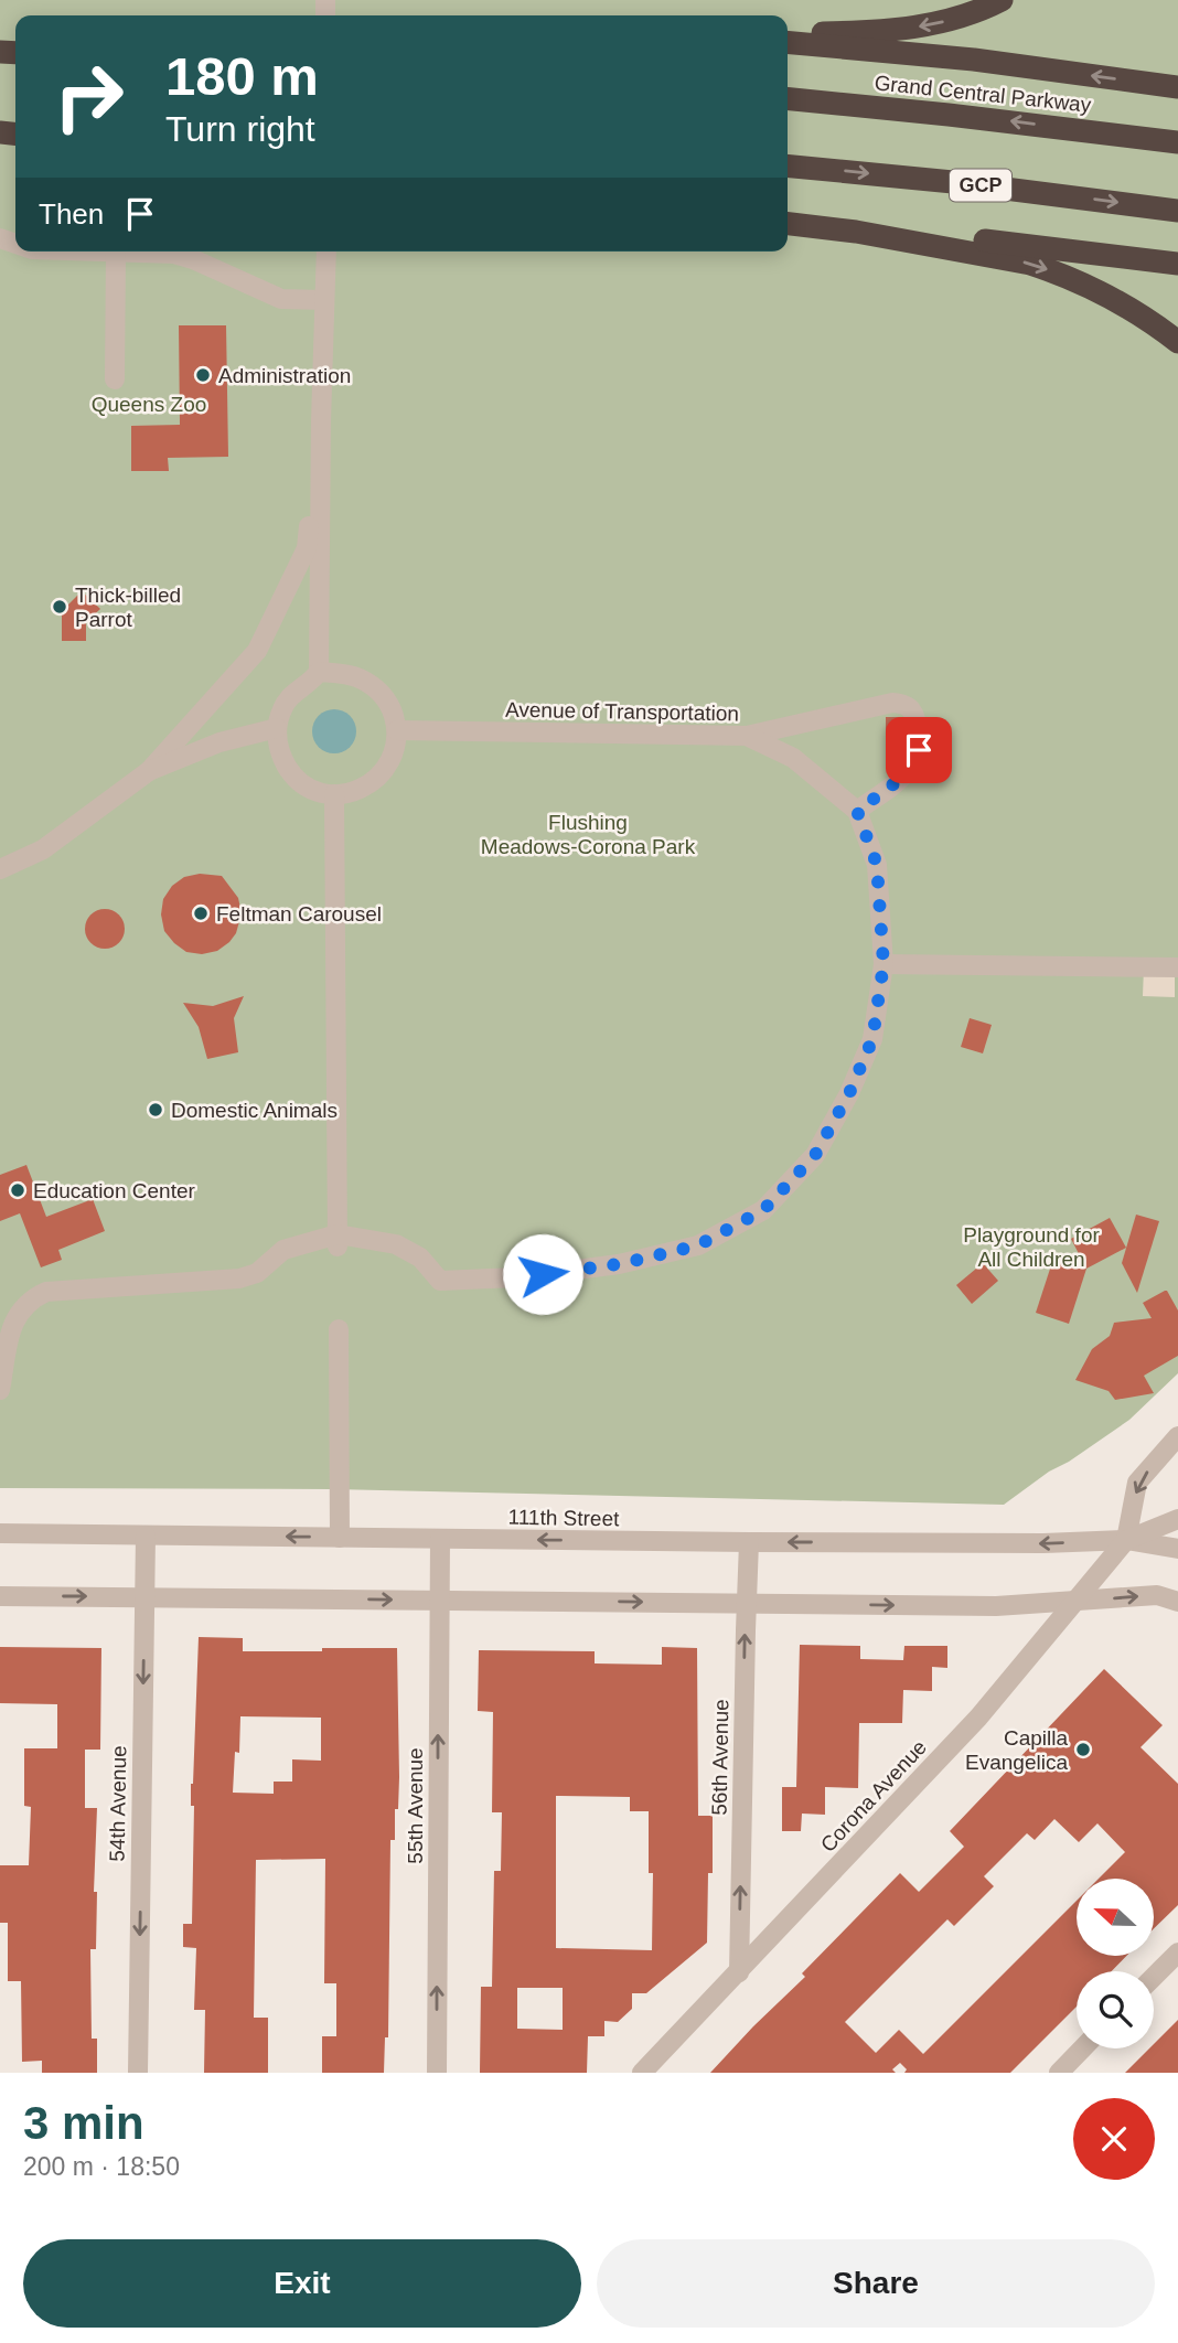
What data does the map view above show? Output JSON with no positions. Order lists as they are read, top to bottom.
{
  "streets": {
    "highway": ["Grand Central Parkway", "GCP"],
    "street": [
      "Avenue of Transportation",
      "111th Street",
      "56th Avenue",
      "Corona Avenue",
      "54th Avenue",
      "55th Avenue"
    ]
  },
  "crossings": [
    ["111th Street", "56th Avenue"],
    ["111th Street", "Corona Avenue"],
    ["111th Street", "54th Avenue"],
    ["111th Street", "55th Avenue"],
    ["56th Avenue", "Corona Avenue"]
  ],
  "one_way": ["56th Avenue", "54th Avenue", "55th Avenue"],
  "parks": ["Queens Zoo", "Flushing Meadows-Corona Park", "Playground for All Children"],
  "places": [
    "Administration",
    "Thick-billed Parrot",
    "Feltman Carousel",
    "Domestic Animals",
    "Education Center",
    "Capilla Evangelica"
  ],
  "north": "left",
  "page": {
    "turn": ["180 m", "Turn right"],
    "then": "Then",
    "heading": ["3 min", "200 m · 18:50"],
    "buttons": ["Exit", "Share"]
  }
}
